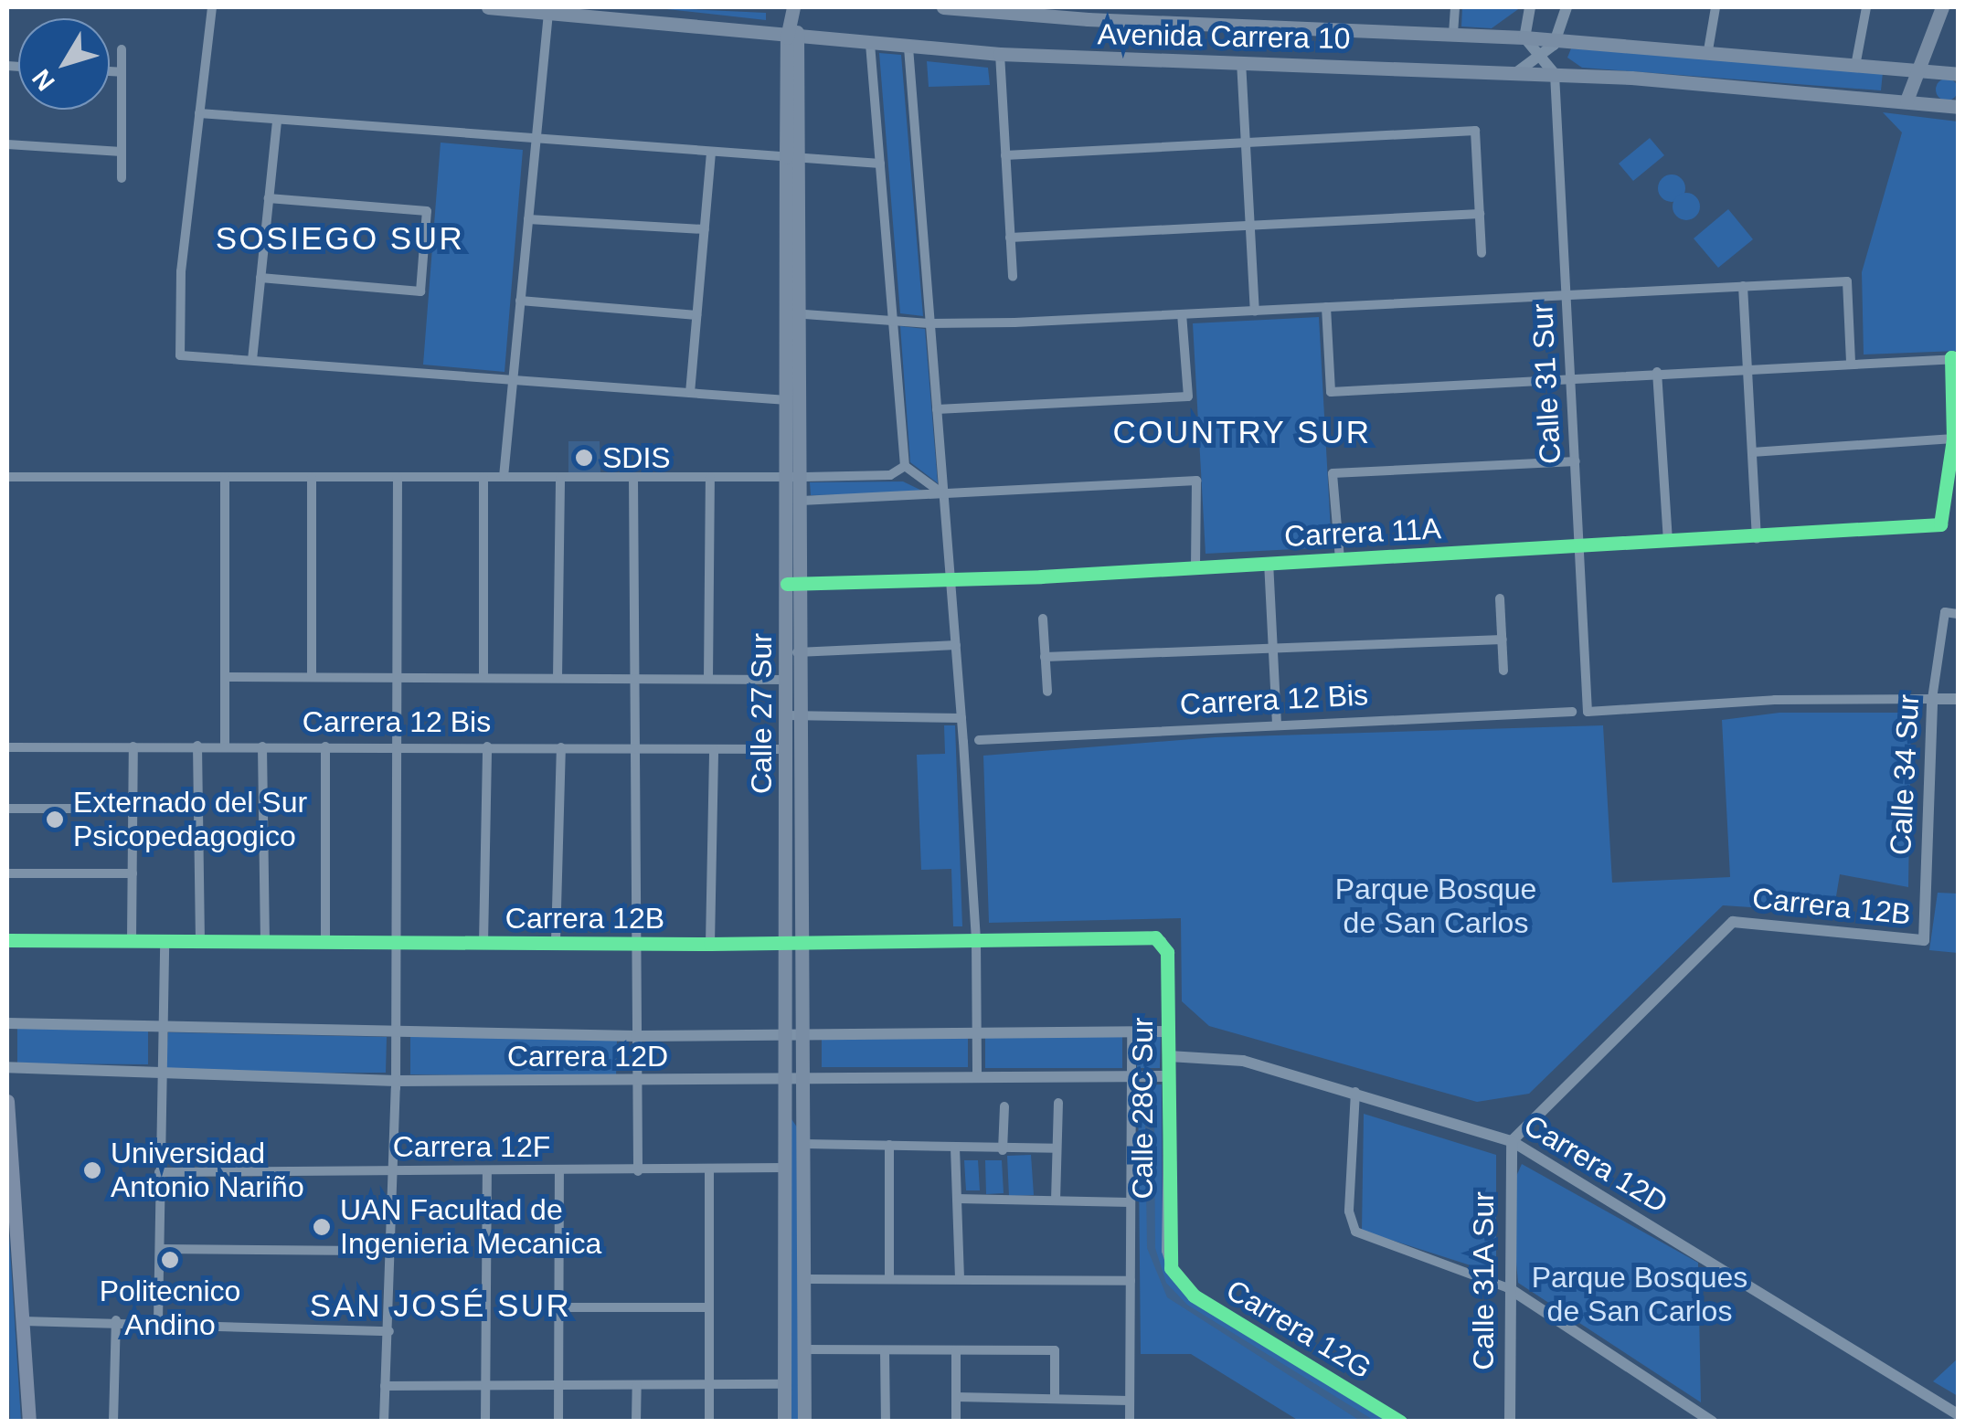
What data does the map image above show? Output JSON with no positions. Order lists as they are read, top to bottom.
{
  "streets": {
    "main road": ["Avenida Carrera 10", "Calle 27 Sur"],
    "street": [
      "Calle 31 Sur",
      "Carrera 11A",
      "Carrera 12 Bis",
      "Calle 34 Sur",
      "Carrera 12B",
      "Carrera 12D",
      "Calle 28C Sur",
      "Carrera 12F",
      "Calle 31A Sur",
      "Carrera 12G"
    ]
  },
  "crossings": [
    ["Avenida Carrera 10", "Calle 31 Sur"],
    ["Avenida Carrera 10", "Calle 27 Sur"],
    ["Calle 31 Sur", "Carrera 11A"],
    ["Calle 31 Sur", "Calle 34 Sur"],
    ["Carrera 11A", "Calle 27 Sur"],
    ["Carrera 12 Bis", "Calle 27 Sur"],
    ["Calle 27 Sur", "Carrera 12B"],
    ["Calle 27 Sur", "Carrera 12D"],
    ["Calle 27 Sur", "Carrera 12F"],
    ["Calle 34 Sur", "Carrera 12B"],
    ["Carrera 12B", "Carrera 12D"],
    ["Carrera 12B", "Calle 28C Sur"],
    ["Carrera 12B", "Calle 31A Sur"],
    ["Carrera 12D", "Calle 28C Sur"],
    ["Carrera 12D", "Calle 31A Sur"],
    ["Calle 28C Sur", "Carrera 12G"]
  ],
  "districts": ["SOSIEGO SUR", "COUNTRY SUR", "SAN JOSÉ SUR"],
  "parks": ["Parque Bosque de San Carlos", "Parque Bosques de San Carlos"],
  "places": [
    "SDIS",
    "Externado del Sur Psicopedagogico",
    "Universidad Antonio Nariño",
    "UAN Facultad de Ingenieria Mecanica",
    "Politecnico Andino"
  ],
  "north": "bottom left"
}
